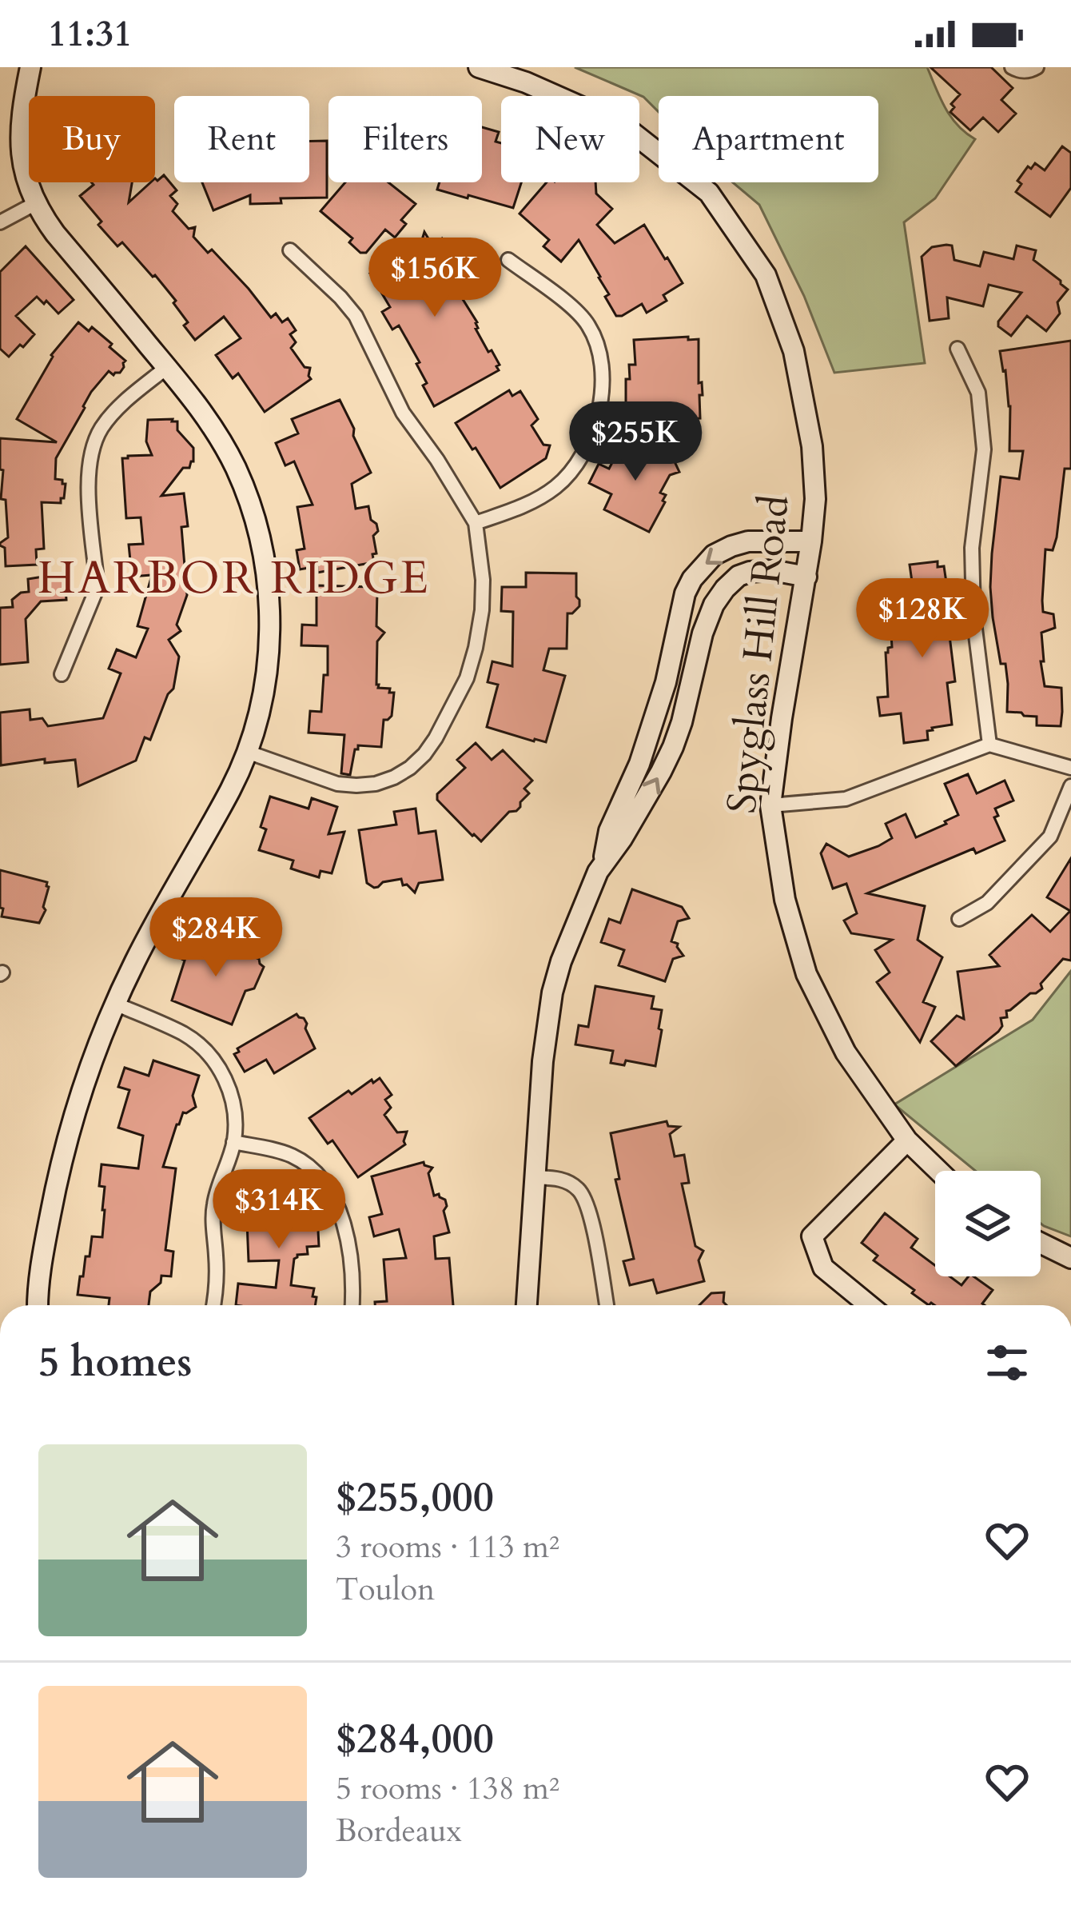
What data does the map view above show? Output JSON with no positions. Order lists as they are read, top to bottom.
{
  "streets": {
    "street": ["Spyglass Hill Road"]
  },
  "districts": ["HARBOR RIDGE"],
  "page": {
    "status": "11:31",
    "chip": [
      "Buy",
      "Rent",
      "Filters",
      "New",
      "Apartment"
    ],
    "price": [
      "$156K",
      "$255K",
      "$128K",
      "$284K",
      "$314K"
    ],
    "heading": "5 homes",
    "list": [
      {
        "name": "$255,000",
        "note": "3 rooms · 113 m² · Toulon"
      },
      {
        "name": "$284,000",
        "note": "5 rooms · 138 m² · Bordeaux"
      }
    ]
  }
}
